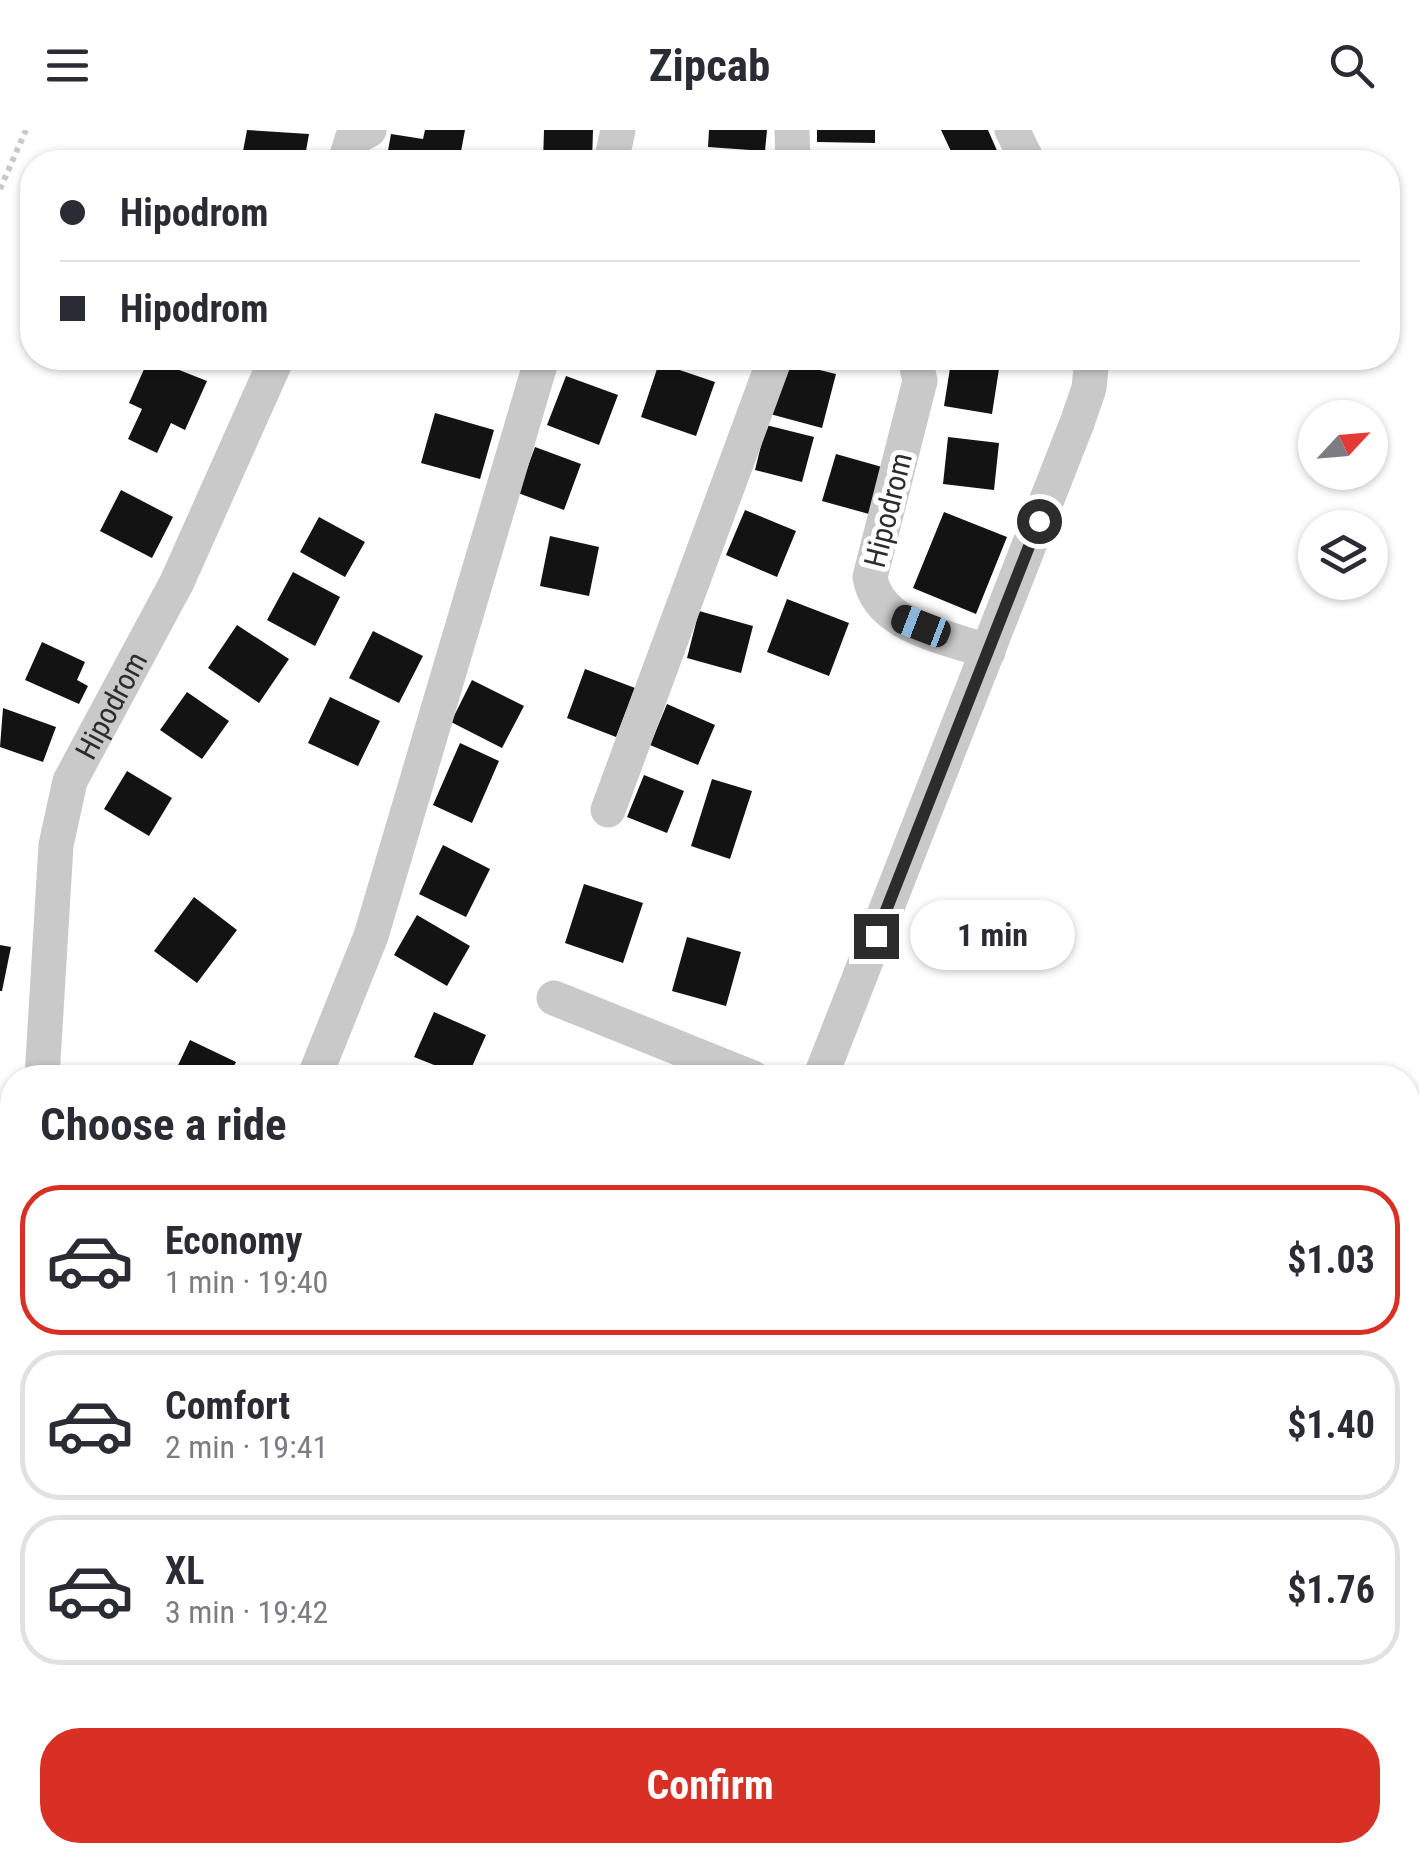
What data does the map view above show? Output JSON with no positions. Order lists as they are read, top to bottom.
{
  "streets": {
    "street": ["Hipodrom"]
  },
  "north": "top right",
  "page": {
    "header": "Zipcab",
    "banner": ["Hipodrom", "Hipodrom"],
    "bubble": "1 min",
    "heading": "Choose a ride",
    "list": [
      {
        "name": "Economy",
        "note": "1 min · 19:40",
        "value": "$1.03"
      },
      {
        "name": "Comfort",
        "note": "2 min · 19:41",
        "value": "$1.40"
      },
      {
        "name": "XL",
        "note": "3 min · 19:42",
        "value": "$1.76"
      }
    ],
    "buttons": "Confirm"
  }
}
